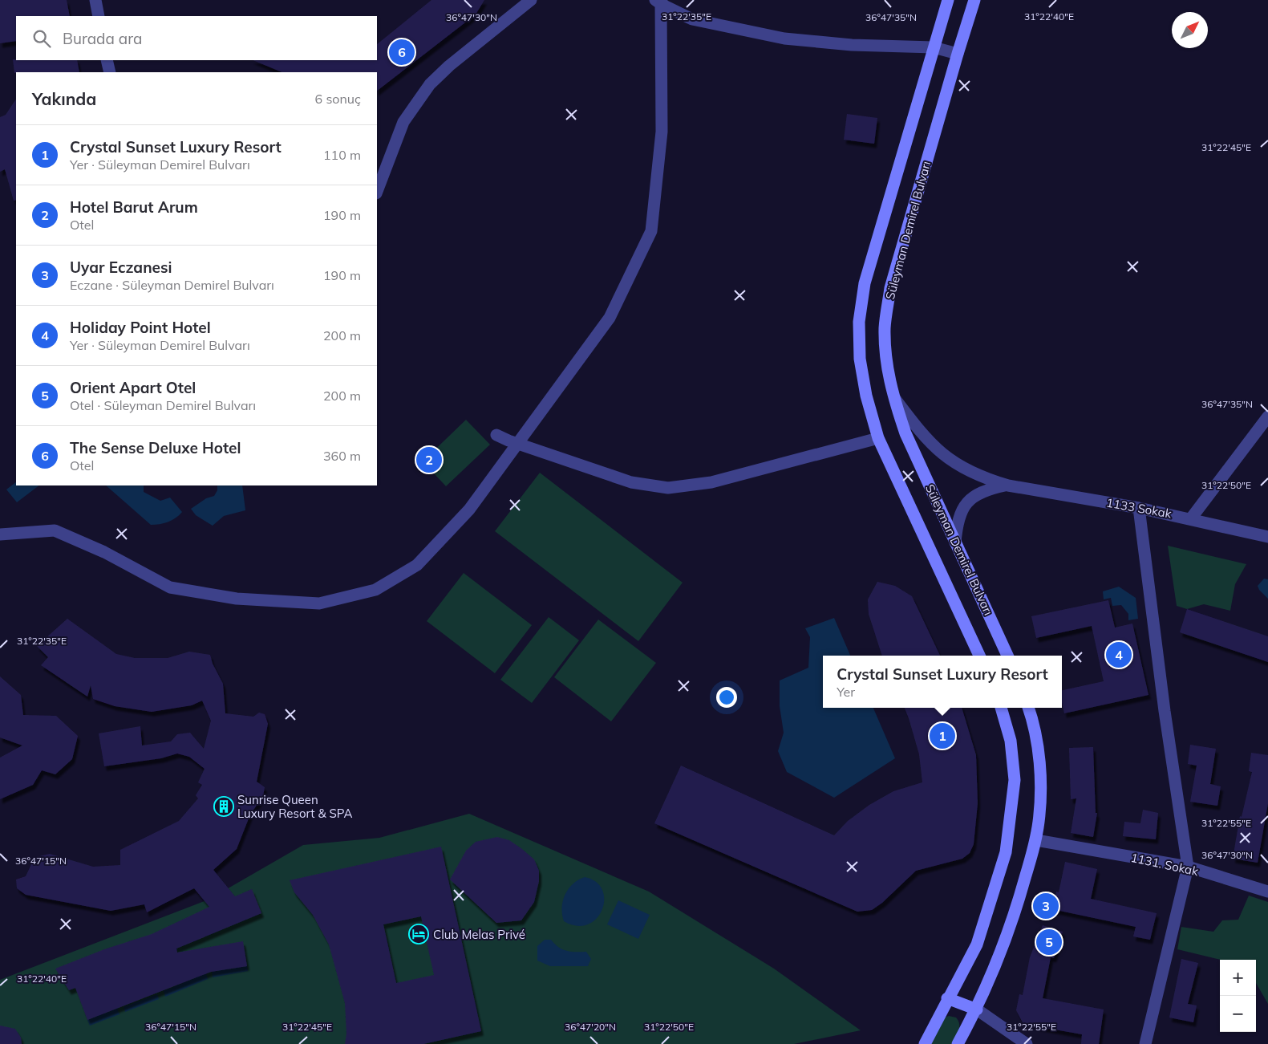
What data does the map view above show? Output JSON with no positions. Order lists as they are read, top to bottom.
{
  "streets": {
    "main road": ["Süleyman Demirel Bulvarı"],
    "street": ["1133 Sokak", "1131. Sokak"]
  },
  "places": {
    "building": ["Sunrise Queen Luxury Resort & SPA"],
    "hotel": ["Club Melas Privé"]
  },
  "north": "top right",
  "page": {
    "search": "Burada ara",
    "pins": [
      "6",
      "2",
      "4",
      "1",
      "3",
      "5"
    ],
    "heading": ["Yakında", "6 sonuç"],
    "list": [
      {
        "mark": "1",
        "name": "Crystal Sunset Luxury Resort",
        "note": "Yer · Süleyman Demirel Bulvarı",
        "value": "110 m"
      },
      {
        "mark": "2",
        "name": "Hotel Barut Arum",
        "note": "Otel",
        "value": "190 m"
      },
      {
        "mark": "3",
        "name": "Uyar Eczanesi",
        "note": "Eczane · Süleyman Demirel Bulvarı",
        "value": "190 m"
      },
      {
        "mark": "4",
        "name": "Holiday Point Hotel",
        "note": "Yer · Süleyman Demirel Bulvarı",
        "value": "200 m"
      },
      {
        "mark": "5",
        "name": "Orient Apart Otel",
        "note": "Otel · Süleyman Demirel Bulvarı",
        "value": "200 m"
      },
      {
        "mark": "6",
        "name": "The Sense Deluxe Hotel",
        "note": "Otel",
        "value": "360 m"
      }
    ],
    "popup": ["Crystal Sunset Luxury Resort", "Yer"],
    "map_buttons": ["+", "−"]
  },
  "coordinates": [
    "31°22'35\"E",
    "31°22'40\"E",
    "36°47'30\"N",
    "36°47'35\"N",
    "31°22'45\"E",
    "31°22'50\"E",
    "31°22'55\"E",
    "36°47'15\"N",
    "36°47'20\"N"
  ]
}
